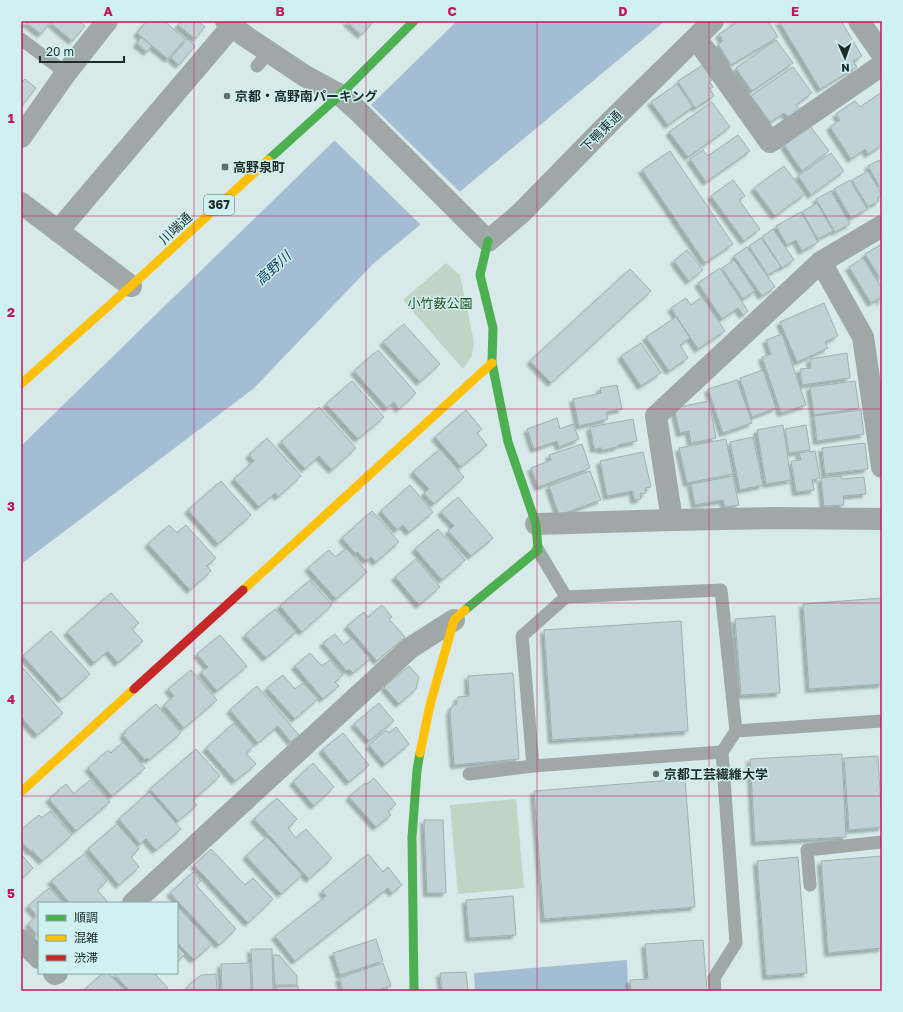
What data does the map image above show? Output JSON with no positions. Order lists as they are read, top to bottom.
{
  "streets": {
    "main road": ["367", "川端通"],
    "street": ["下鴨東通"]
  },
  "water": ["高野川"],
  "parks": ["小竹薮公園"],
  "places": {
    "other": ["京都・高野南パーキング", "京都工芸繊維大学"],
    "transit": ["高野泉町"]
  },
  "legend": ["順調", "混雑", "渋滞"],
  "scale_bar": "20 m",
  "north": "bottom",
  "grid": {
    "columns": [
      "A",
      "B",
      "C",
      "D",
      "E"
    ],
    "rows": [
      "1",
      "2",
      "3",
      "4",
      "5"
    ]
  }
}
